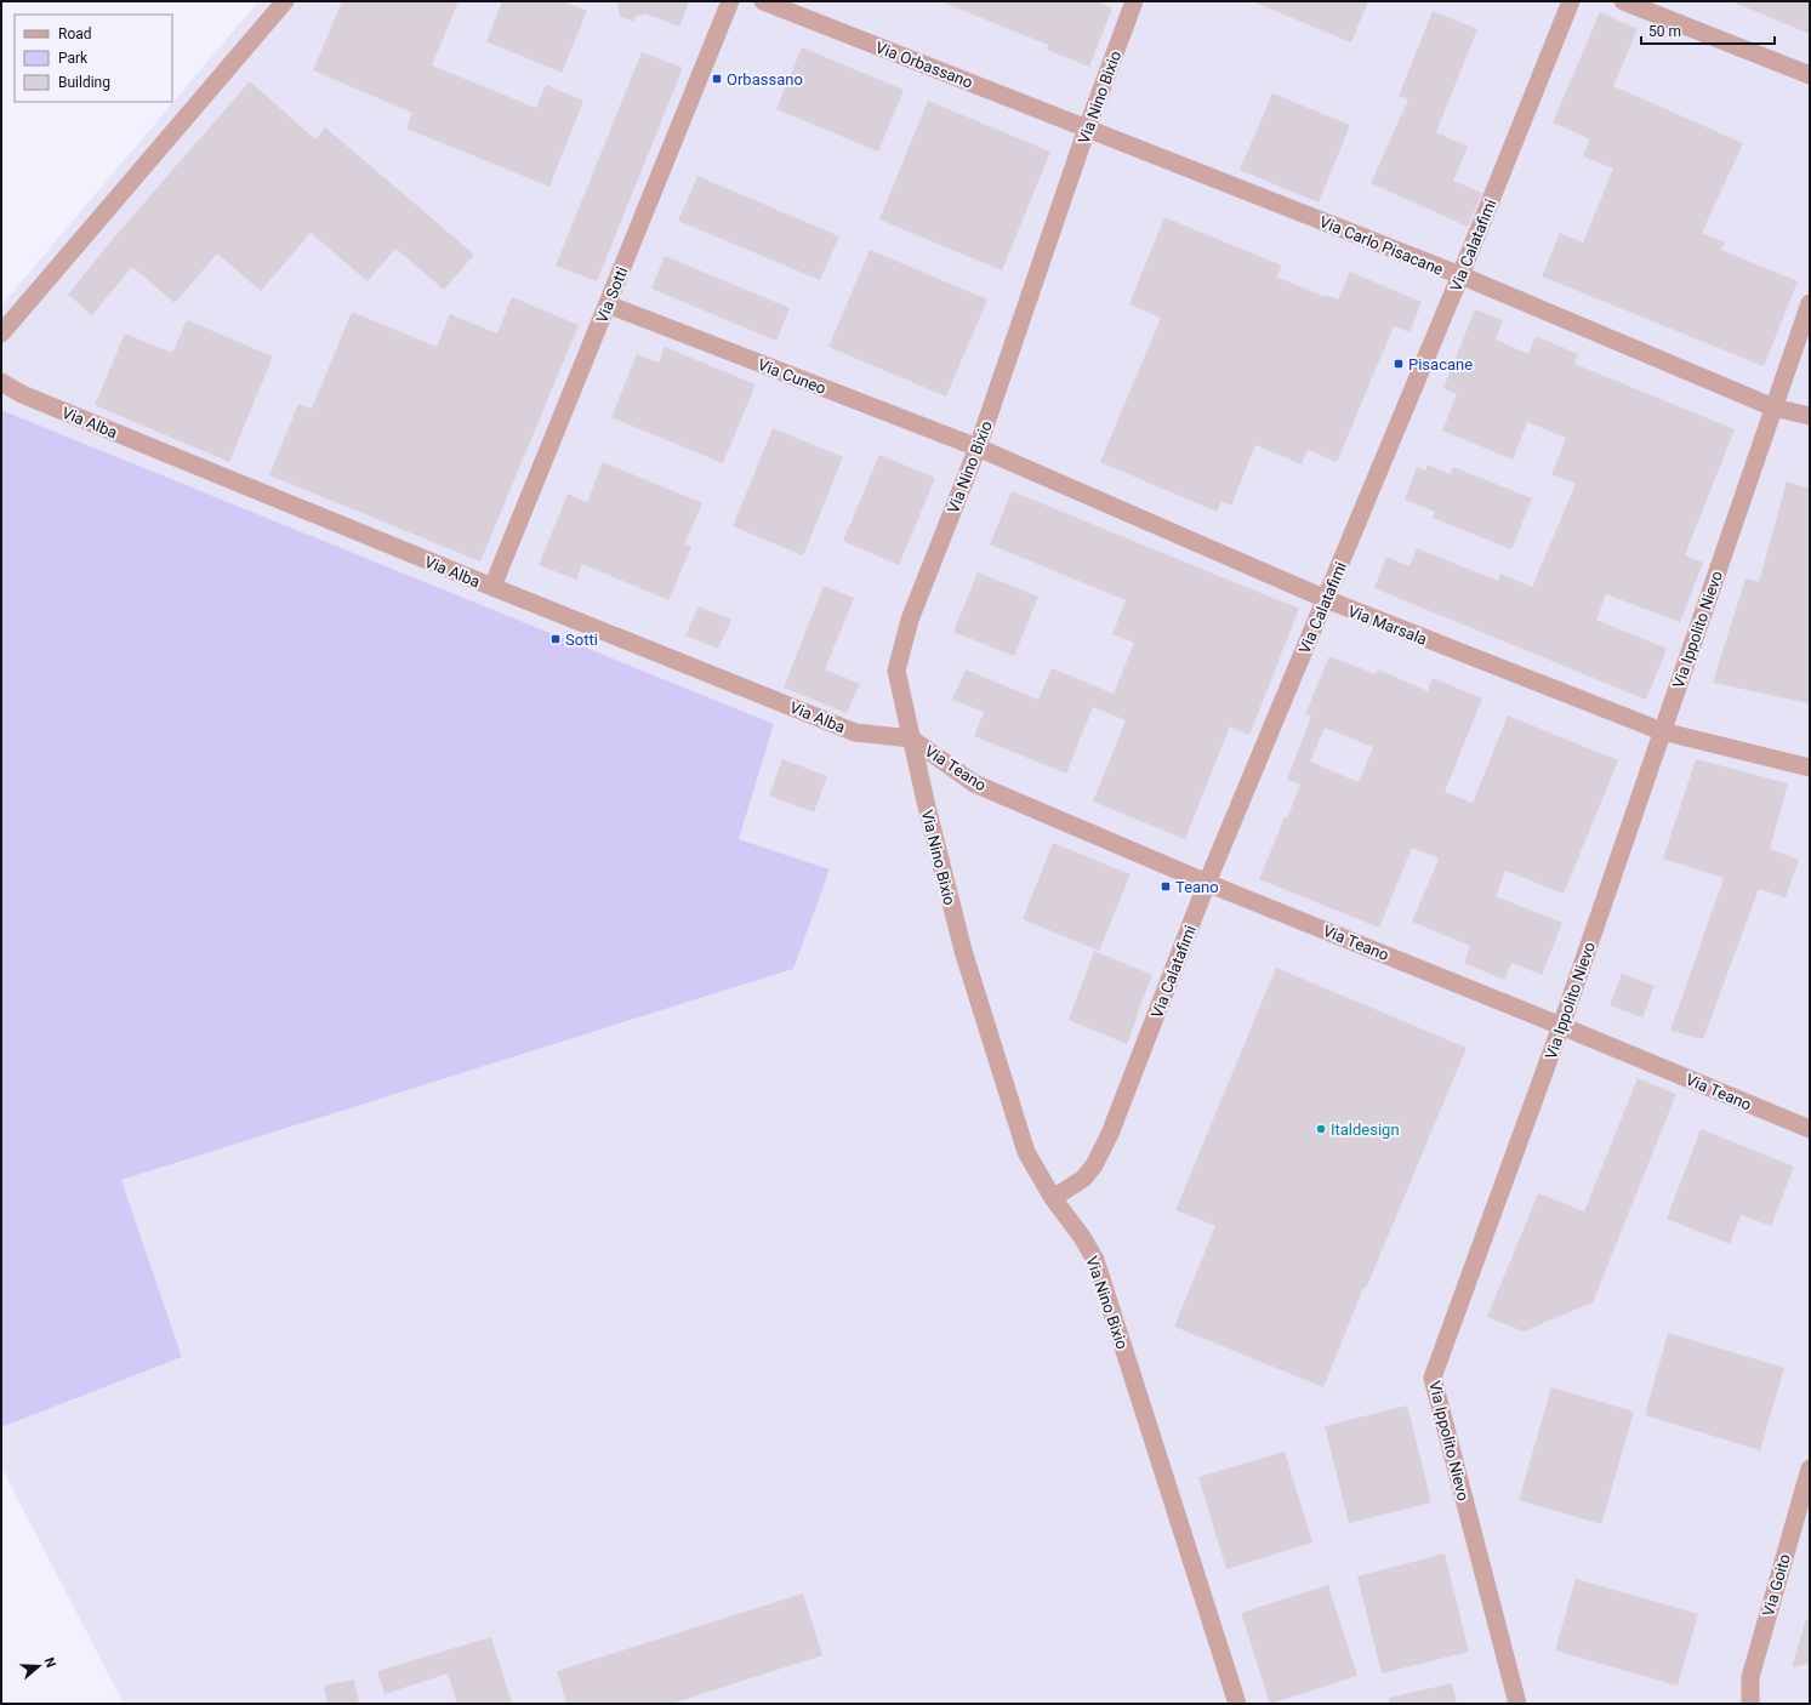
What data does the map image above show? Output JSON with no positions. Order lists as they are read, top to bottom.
{
  "streets": {
    "street": [
      "Via Orbassano",
      "Via Nino Bixio",
      "Via Carlo Pisacane",
      "Via Calatafimi",
      "Via Sotti",
      "Via Cuneo",
      "Via Alba",
      "Via Marsala",
      "Via Ippolito Nievo",
      "Via Teano",
      "Via Goito"
    ]
  },
  "crossings": [
    ["Via Orbassano", "Via Nino Bixio"],
    ["Via Orbassano", "Via Carlo Pisacane"],
    ["Via Nino Bixio", "Via Carlo Pisacane"],
    ["Via Nino Bixio", "Via Calatafimi"],
    ["Via Nino Bixio", "Via Cuneo"],
    ["Via Nino Bixio", "Via Alba"],
    ["Via Nino Bixio", "Via Marsala"],
    ["Via Nino Bixio", "Via Teano"],
    ["Via Carlo Pisacane", "Via Calatafimi"],
    ["Via Carlo Pisacane", "Via Ippolito Nievo"],
    ["Via Calatafimi", "Via Marsala"],
    ["Via Calatafimi", "Via Teano"],
    ["Via Sotti", "Via Cuneo"],
    ["Via Sotti", "Via Alba"],
    ["Via Cuneo", "Via Marsala"],
    ["Via Alba", "Via Teano"],
    ["Via Marsala", "Via Ippolito Nievo"],
    ["Via Ippolito Nievo", "Via Teano"]
  ],
  "places": {
    "transit": [
      "Orbassano",
      "Pisacane",
      "Sotti",
      "Teano"
    ],
    "other": ["Italdesign"]
  },
  "legend": ["Road", "Park", "Building"],
  "scale_bar": "50 m",
  "north": "right"
}
